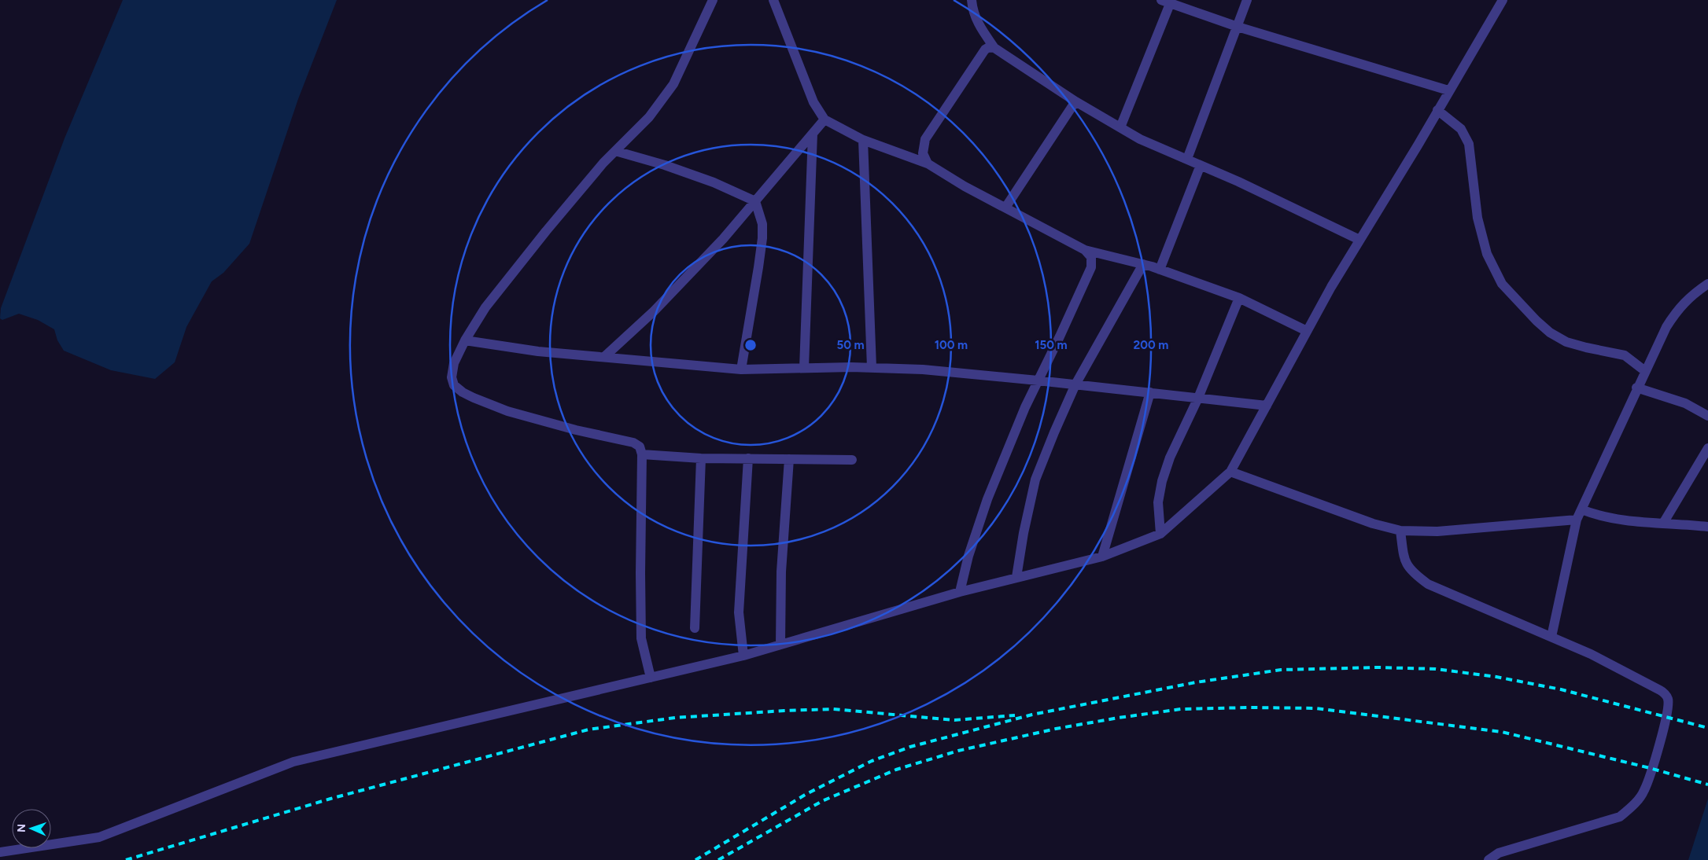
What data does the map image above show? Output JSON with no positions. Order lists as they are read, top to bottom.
{
  "north": "left",
  "rings": [
    "50 m",
    "100 m",
    "150 m",
    "200 m"
  ]
}
